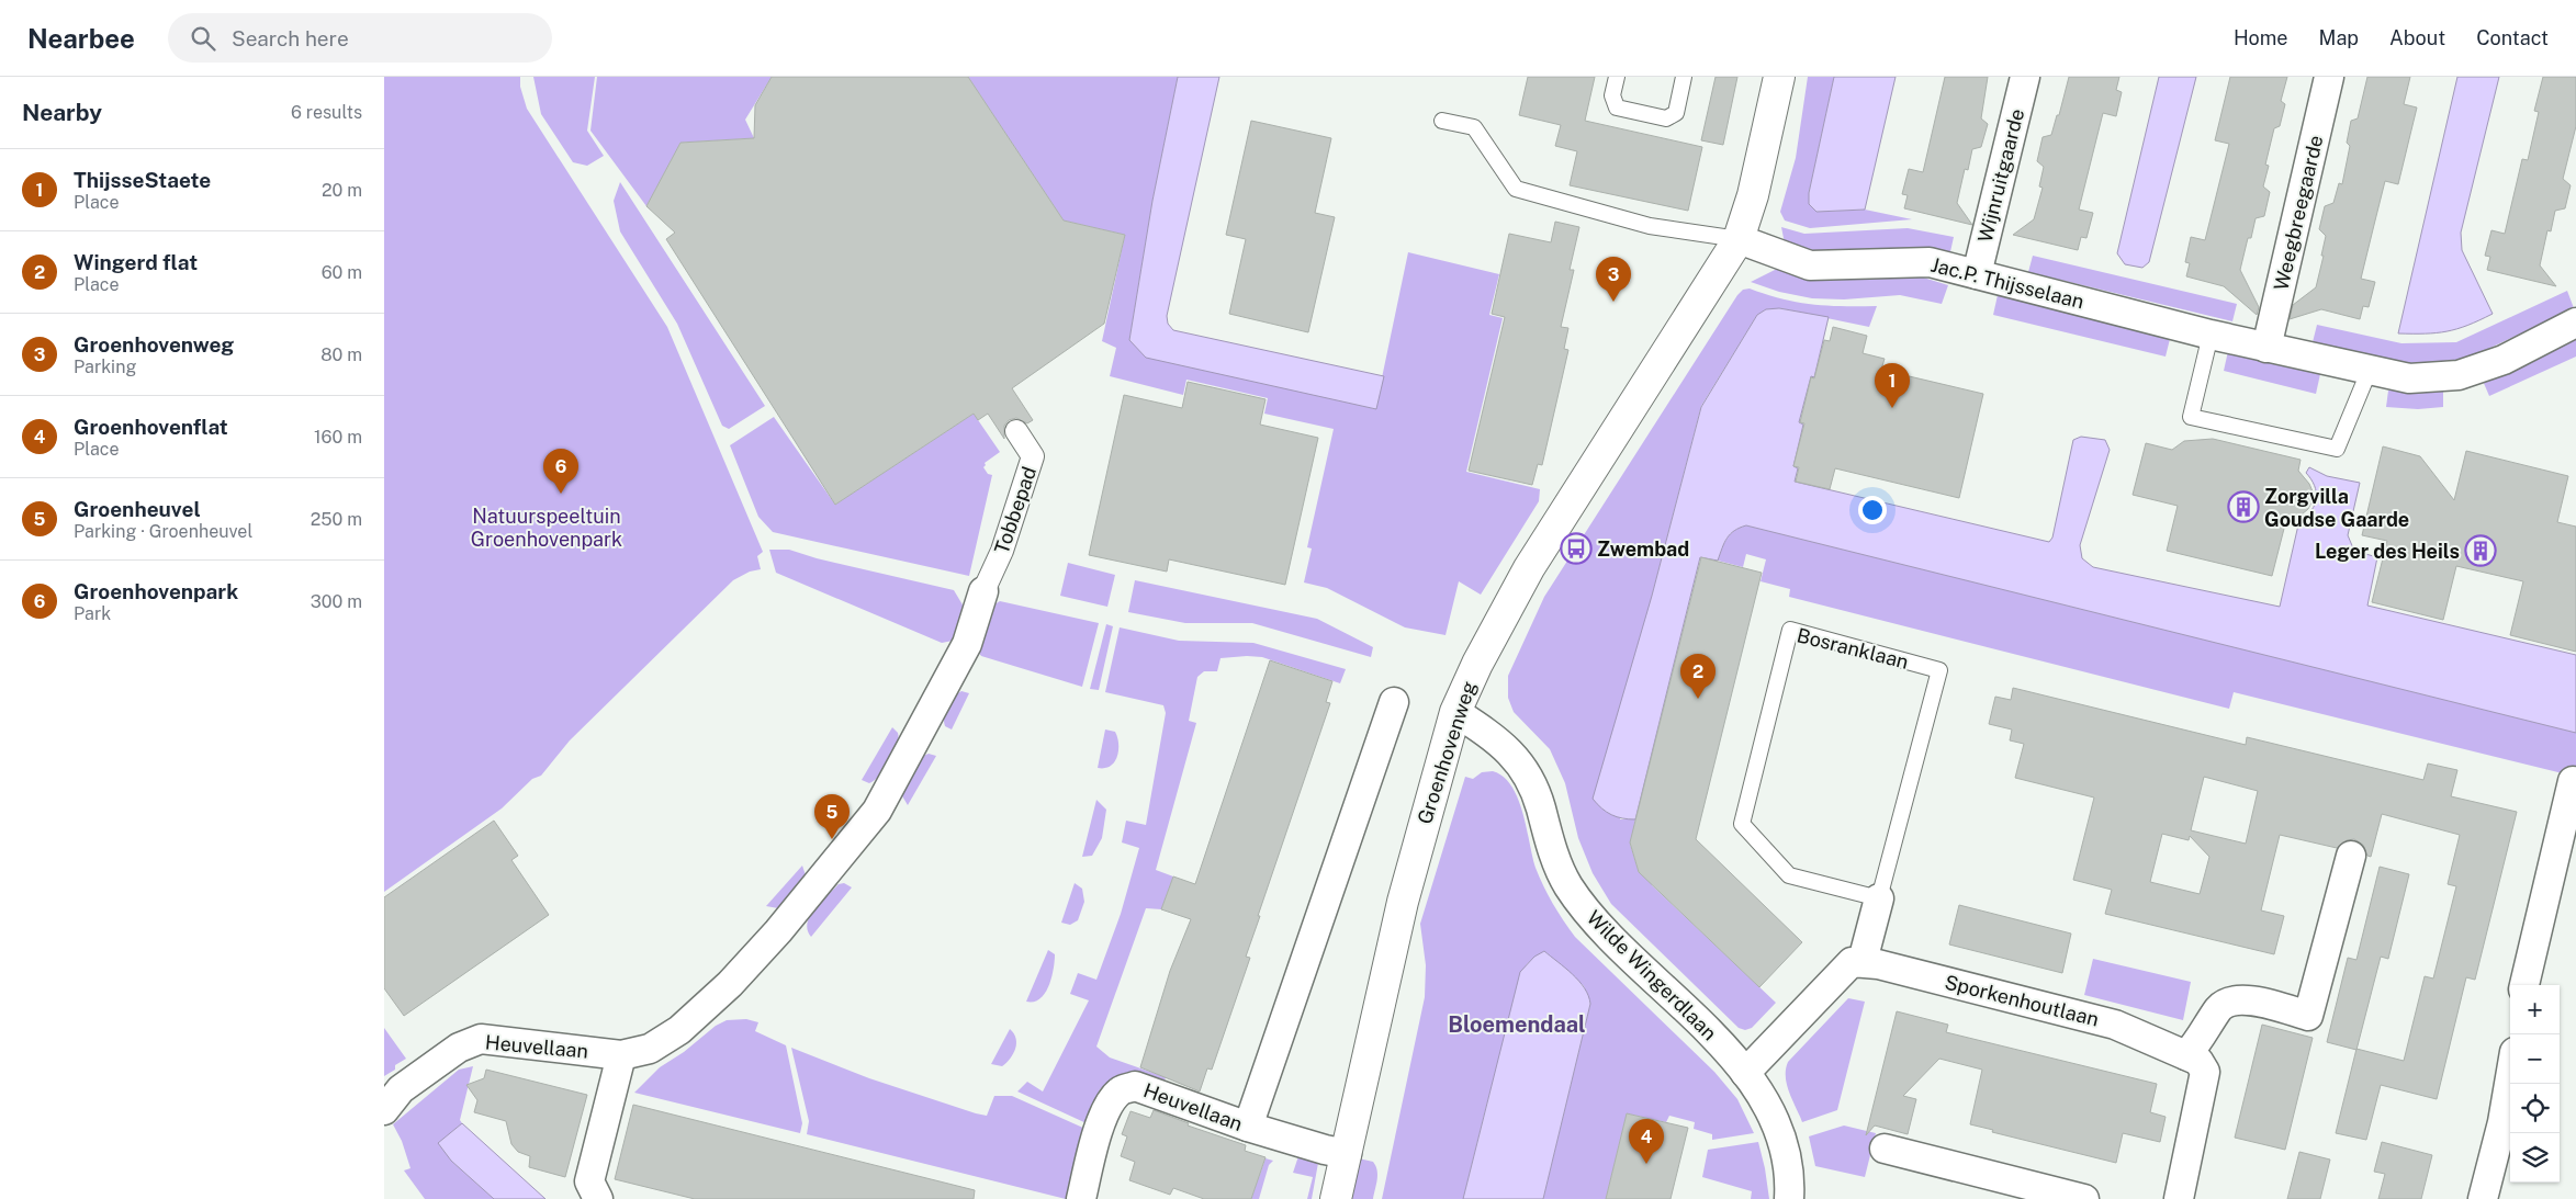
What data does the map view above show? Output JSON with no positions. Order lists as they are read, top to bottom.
{
  "streets": {
    "street": [
      "Wijnruitgaarde",
      "Weegbreegaarde",
      "Jac.P. Thijsselaan",
      "Tobbepad",
      "Bosranklaan",
      "Groenhovenweg",
      "Wilde Wingerdlaan",
      "Sporkenhoutlaan",
      "Heuvellaan"
    ]
  },
  "crossings": [
    ["Wijnruitgaarde", "Jac.P. Thijsselaan"],
    ["Weegbreegaarde", "Jac.P. Thijsselaan"],
    ["Jac.P. Thijsselaan", "Groenhovenweg"],
    ["Tobbepad", "Heuvellaan"],
    ["Bosranklaan", "Sporkenhoutlaan"],
    ["Groenhovenweg", "Wilde Wingerdlaan"],
    ["Groenhovenweg", "Heuvellaan"]
  ],
  "districts": ["Bloemendaal"],
  "parks": ["Natuurspeeltuin Groenhovenpark"],
  "places": {
    "building": ["Zorgvilla Goudse Gaarde", "Leger des Heils"],
    "bus stop": ["Zwembad"]
  },
  "page": {
    "header": "Nearbee",
    "search": "Search here",
    "nav": [
      "Home",
      "Map",
      "About",
      "Contact"
    ],
    "heading": ["Nearby", "6 results"],
    "list": [
      {
        "mark": "1",
        "name": "ThijsseStaete",
        "note": "Place",
        "value": "20 m"
      },
      {
        "mark": "2",
        "name": "Wingerd flat",
        "note": "Place",
        "value": "60 m"
      },
      {
        "mark": "3",
        "name": "Groenhovenweg",
        "note": "Parking",
        "value": "80 m"
      },
      {
        "mark": "4",
        "name": "Groenhovenflat",
        "note": "Place",
        "value": "160 m"
      },
      {
        "mark": "5",
        "name": "Groenheuvel",
        "note": "Parking · Groenheuvel",
        "value": "250 m"
      },
      {
        "mark": "6",
        "name": "Groenhovenpark",
        "note": "Park",
        "value": "300 m"
      }
    ],
    "pins": [
      "3",
      "1",
      "6",
      "2",
      "5",
      "4"
    ],
    "map_buttons": ["+", "−"]
  }
}
